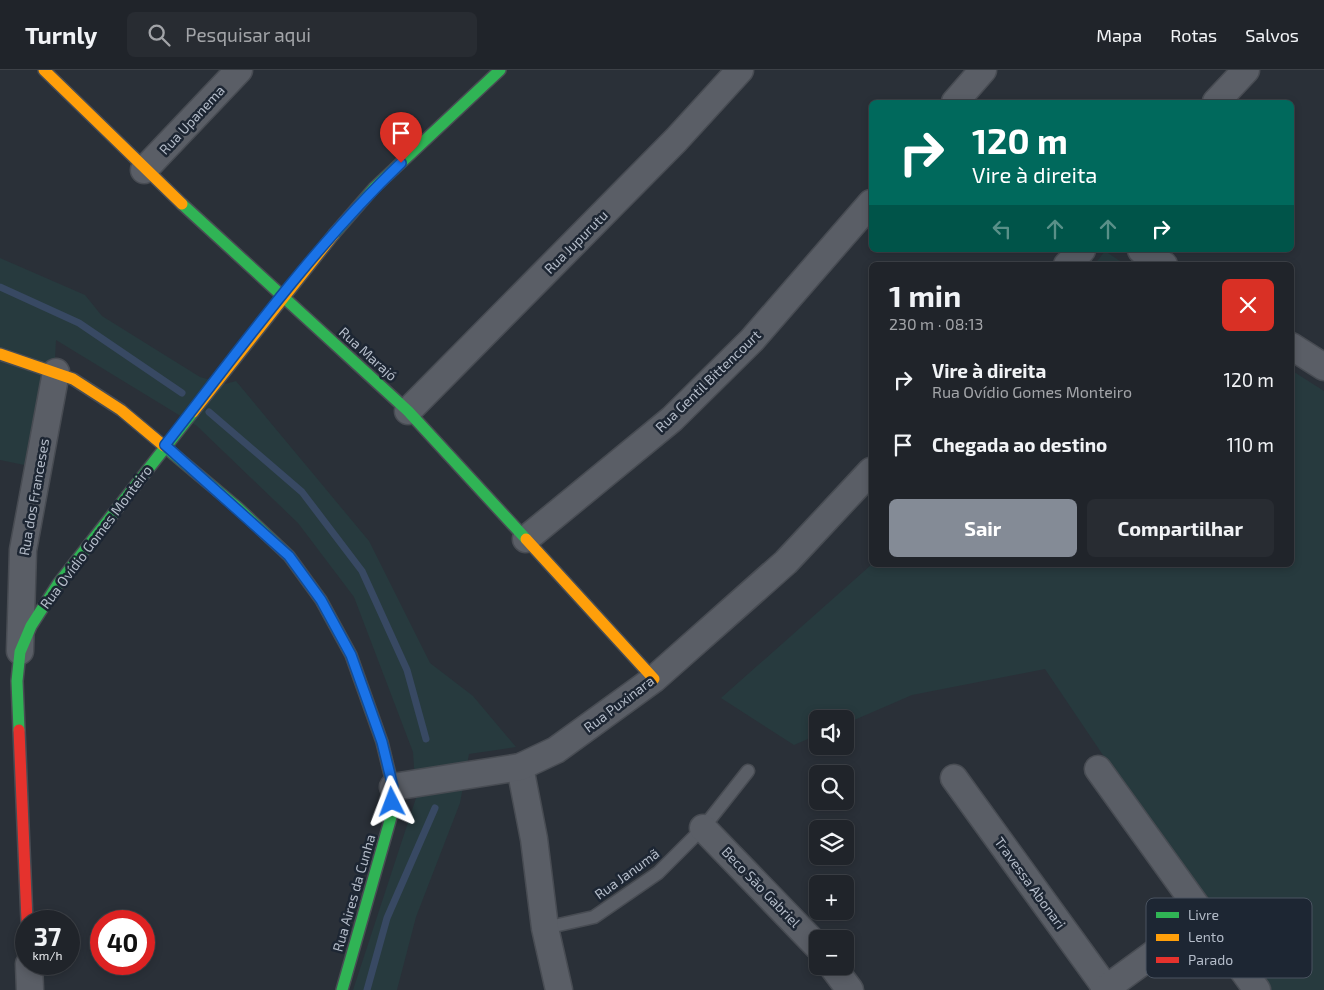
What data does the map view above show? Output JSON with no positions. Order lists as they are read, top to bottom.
{
  "streets": {
    "street": [
      "Rua Upanema",
      "Rua Jupurutu",
      "Rua Marajó",
      "Rua Gentil Bittencourt",
      "Rua dos Franceses",
      "Rua Ovídio Gomes Monteiro",
      "Rua Puxinara",
      "Travessa Abonari",
      "Beco São Gabriel",
      "Rua Aires da Cunha"
    ],
    "lane": ["Rua Janumã"]
  },
  "crossings": [
    ["Rua Upanema", "Rua Marajó"],
    ["Rua Jupurutu", "Rua Marajó"],
    ["Rua Marajó", "Rua Gentil Bittencourt"],
    ["Rua Marajó", "Rua Ovídio Gomes Monteiro"],
    ["Rua Marajó", "Rua Puxinara"],
    ["Rua dos Franceses", "Rua Ovídio Gomes Monteiro"],
    ["Rua dos Franceses", "Rua Aires da Cunha"],
    ["Rua Ovídio Gomes Monteiro", "Rua Aires da Cunha"],
    ["Rua Puxinara", "Rua Aires da Cunha"],
    ["Rua Janumã", "Beco São Gabriel"]
  ],
  "legend": ["Livre", "Lento", "Parado"],
  "page": {
    "header": "Turnly",
    "search": "Pesquisar aqui",
    "nav": ["Mapa", "Rotas", "Salvos"],
    "turn": ["120 m", "Vire à direita"],
    "heading": ["1 min", "230 m · 08:13"],
    "list": [
      {
        "name": "Vire à direita",
        "note": "Rua Ovídio Gomes Monteiro",
        "value": "120 m"
      },
      {
        "name": "Chegada ao destino",
        "value": "110 m"
      }
    ],
    "buttons": ["Sair", "Compartilhar"],
    "map_buttons": ["+", "−"],
    "speed": "37 km/h",
    "limit": "40"
  }
}
